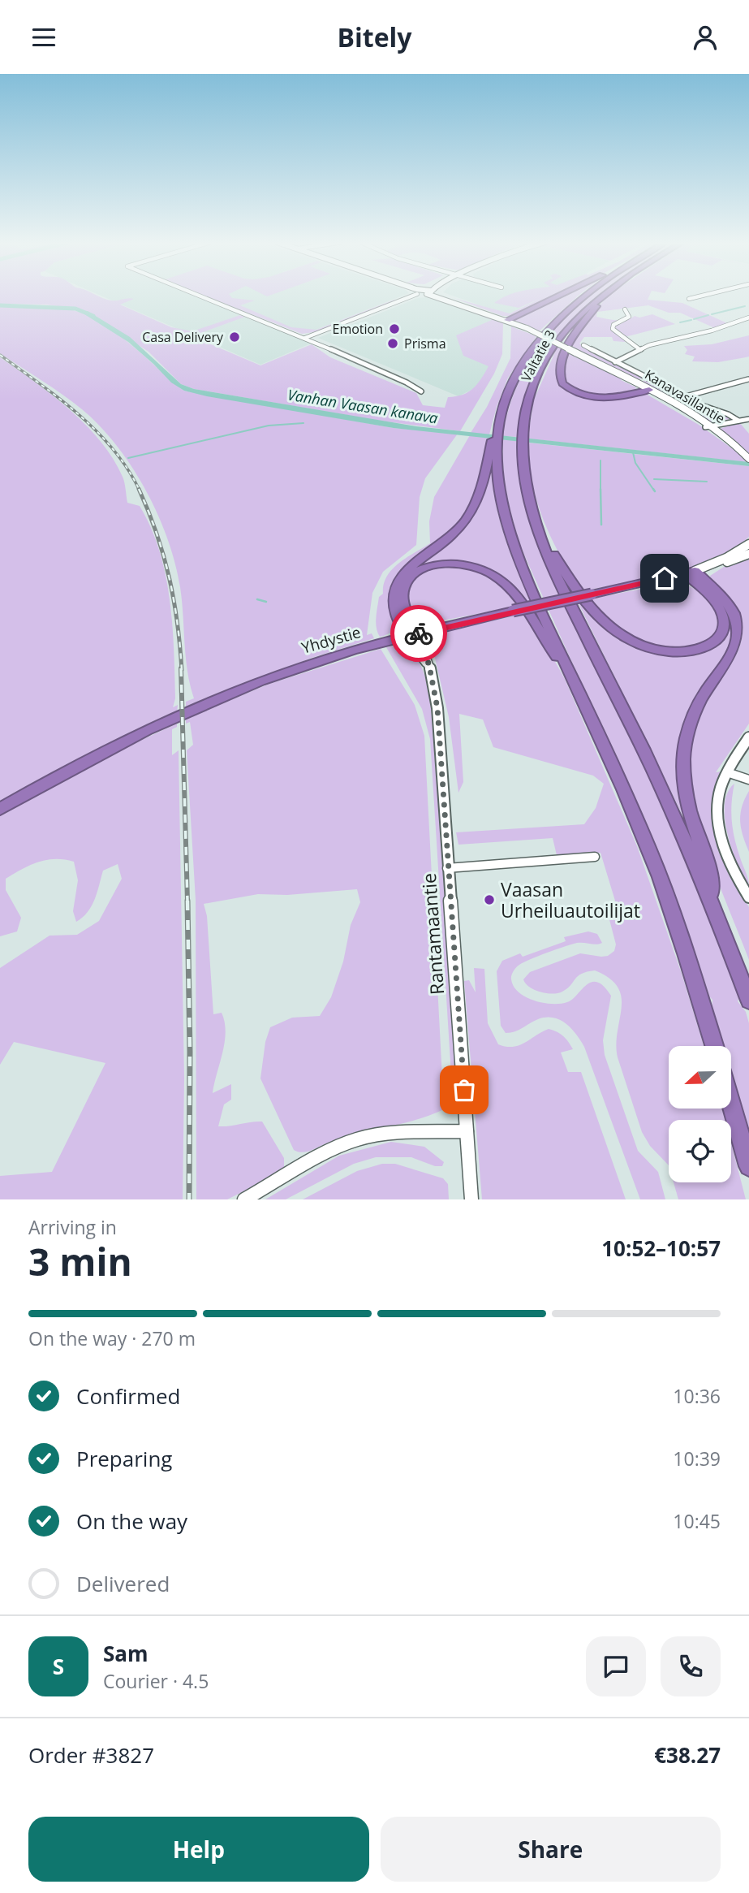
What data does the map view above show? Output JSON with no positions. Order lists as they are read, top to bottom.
{
  "streets": {
    "highway": ["Valtatie 3", "Yhdystie"],
    "main road": ["Kanavasillantie", "Rantamaantie"]
  },
  "crossings": [
    ["Yhdystie", "Rantamaantie"]
  ],
  "water": ["Vanhan Vaasan kanava"],
  "places": [
    "Emotion",
    "Casa Delivery",
    "Prisma",
    "Vaasan Urheiluautoilijat"
  ],
  "north": "left",
  "page": {
    "header": "Bitely",
    "heading": ["3 min", "Arriving in", "10:52–10:57"],
    "panel": [
      "Sam",
      "Courier · 4.5",
      "Order #3827",
      "€38.27"
    ],
    "bar": "On the way · 270 m",
    "list": [
      ["Confirmed", "10:36"],
      ["Preparing", "10:39"],
      ["On the way", "10:45"],
      "Delivered"
    ],
    "round": "S",
    "buttons": ["Help", "Share"]
  }
}
